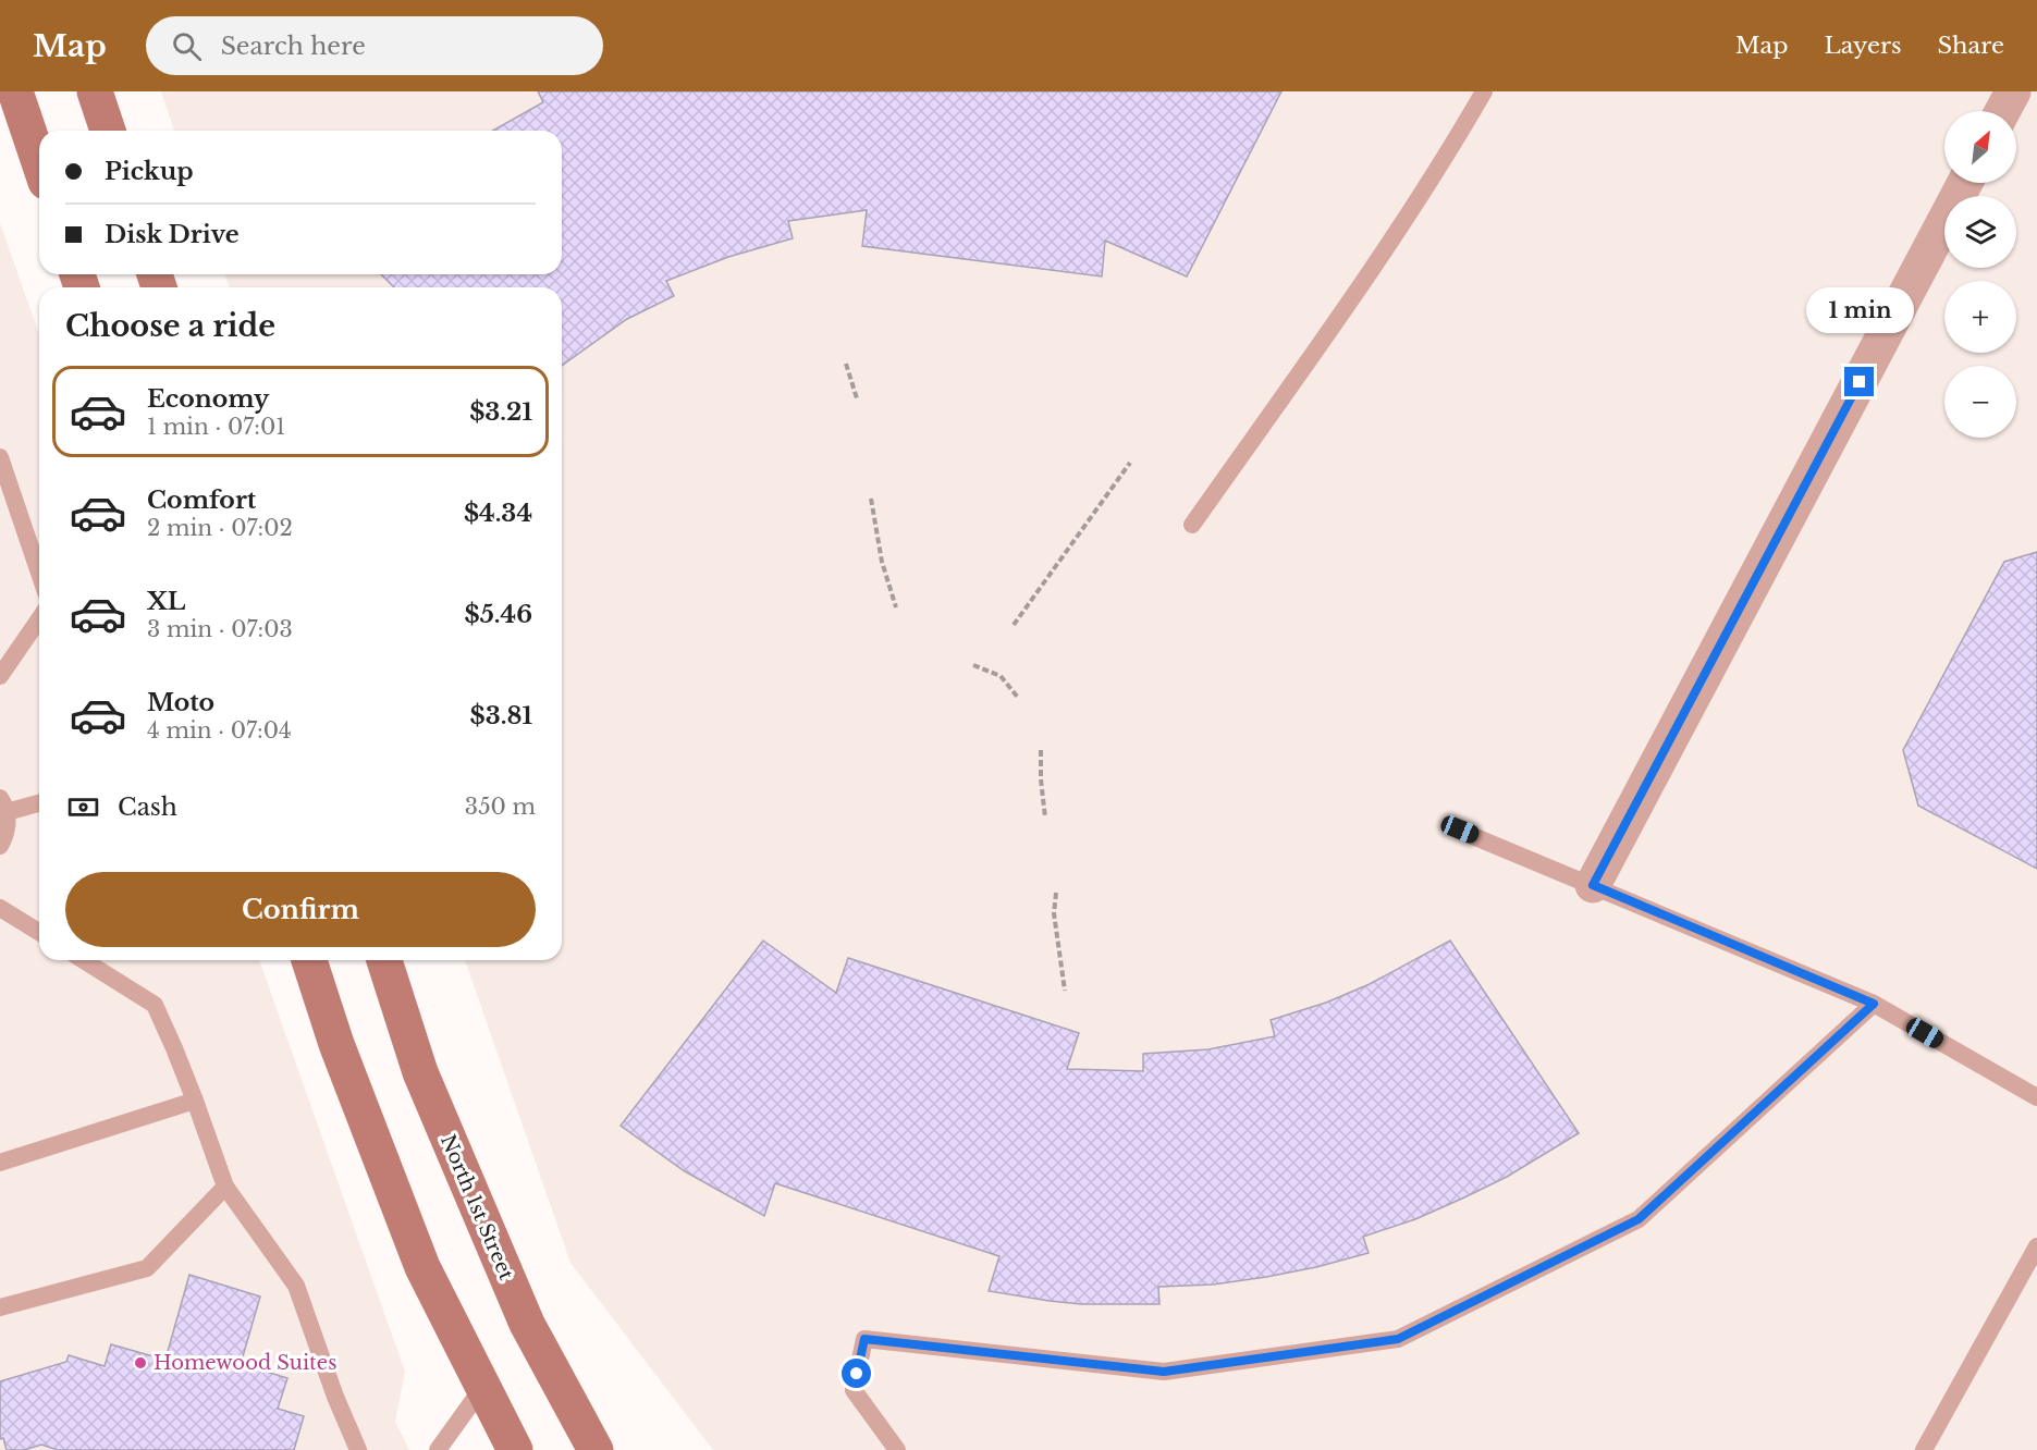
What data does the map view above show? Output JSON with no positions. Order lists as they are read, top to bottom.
{
  "streets": {
    "main road": ["North 1st Street"]
  },
  "places": ["Homewood Suites"],
  "north": "top right",
  "page": {
    "header": "Map",
    "search": "Search here",
    "nav": ["Map", "Layers", "Share"],
    "map_buttons": ["+", "−"],
    "banner": ["Pickup", "Disk Drive"],
    "bubble": "1 min",
    "heading": "Choose a ride",
    "list": [
      {
        "name": "Economy",
        "note": "1 min · 07:01",
        "value": "$3.21"
      },
      {
        "name": "Comfort",
        "note": "2 min · 07:02",
        "value": "$4.34"
      },
      {
        "name": "XL",
        "note": "3 min · 07:03",
        "value": "$5.46"
      },
      {
        "name": "Moto",
        "note": "4 min · 07:04",
        "value": "$3.81"
      }
    ],
    "pay": ["Cash", "350 m"],
    "buttons": "Confirm"
  }
}
